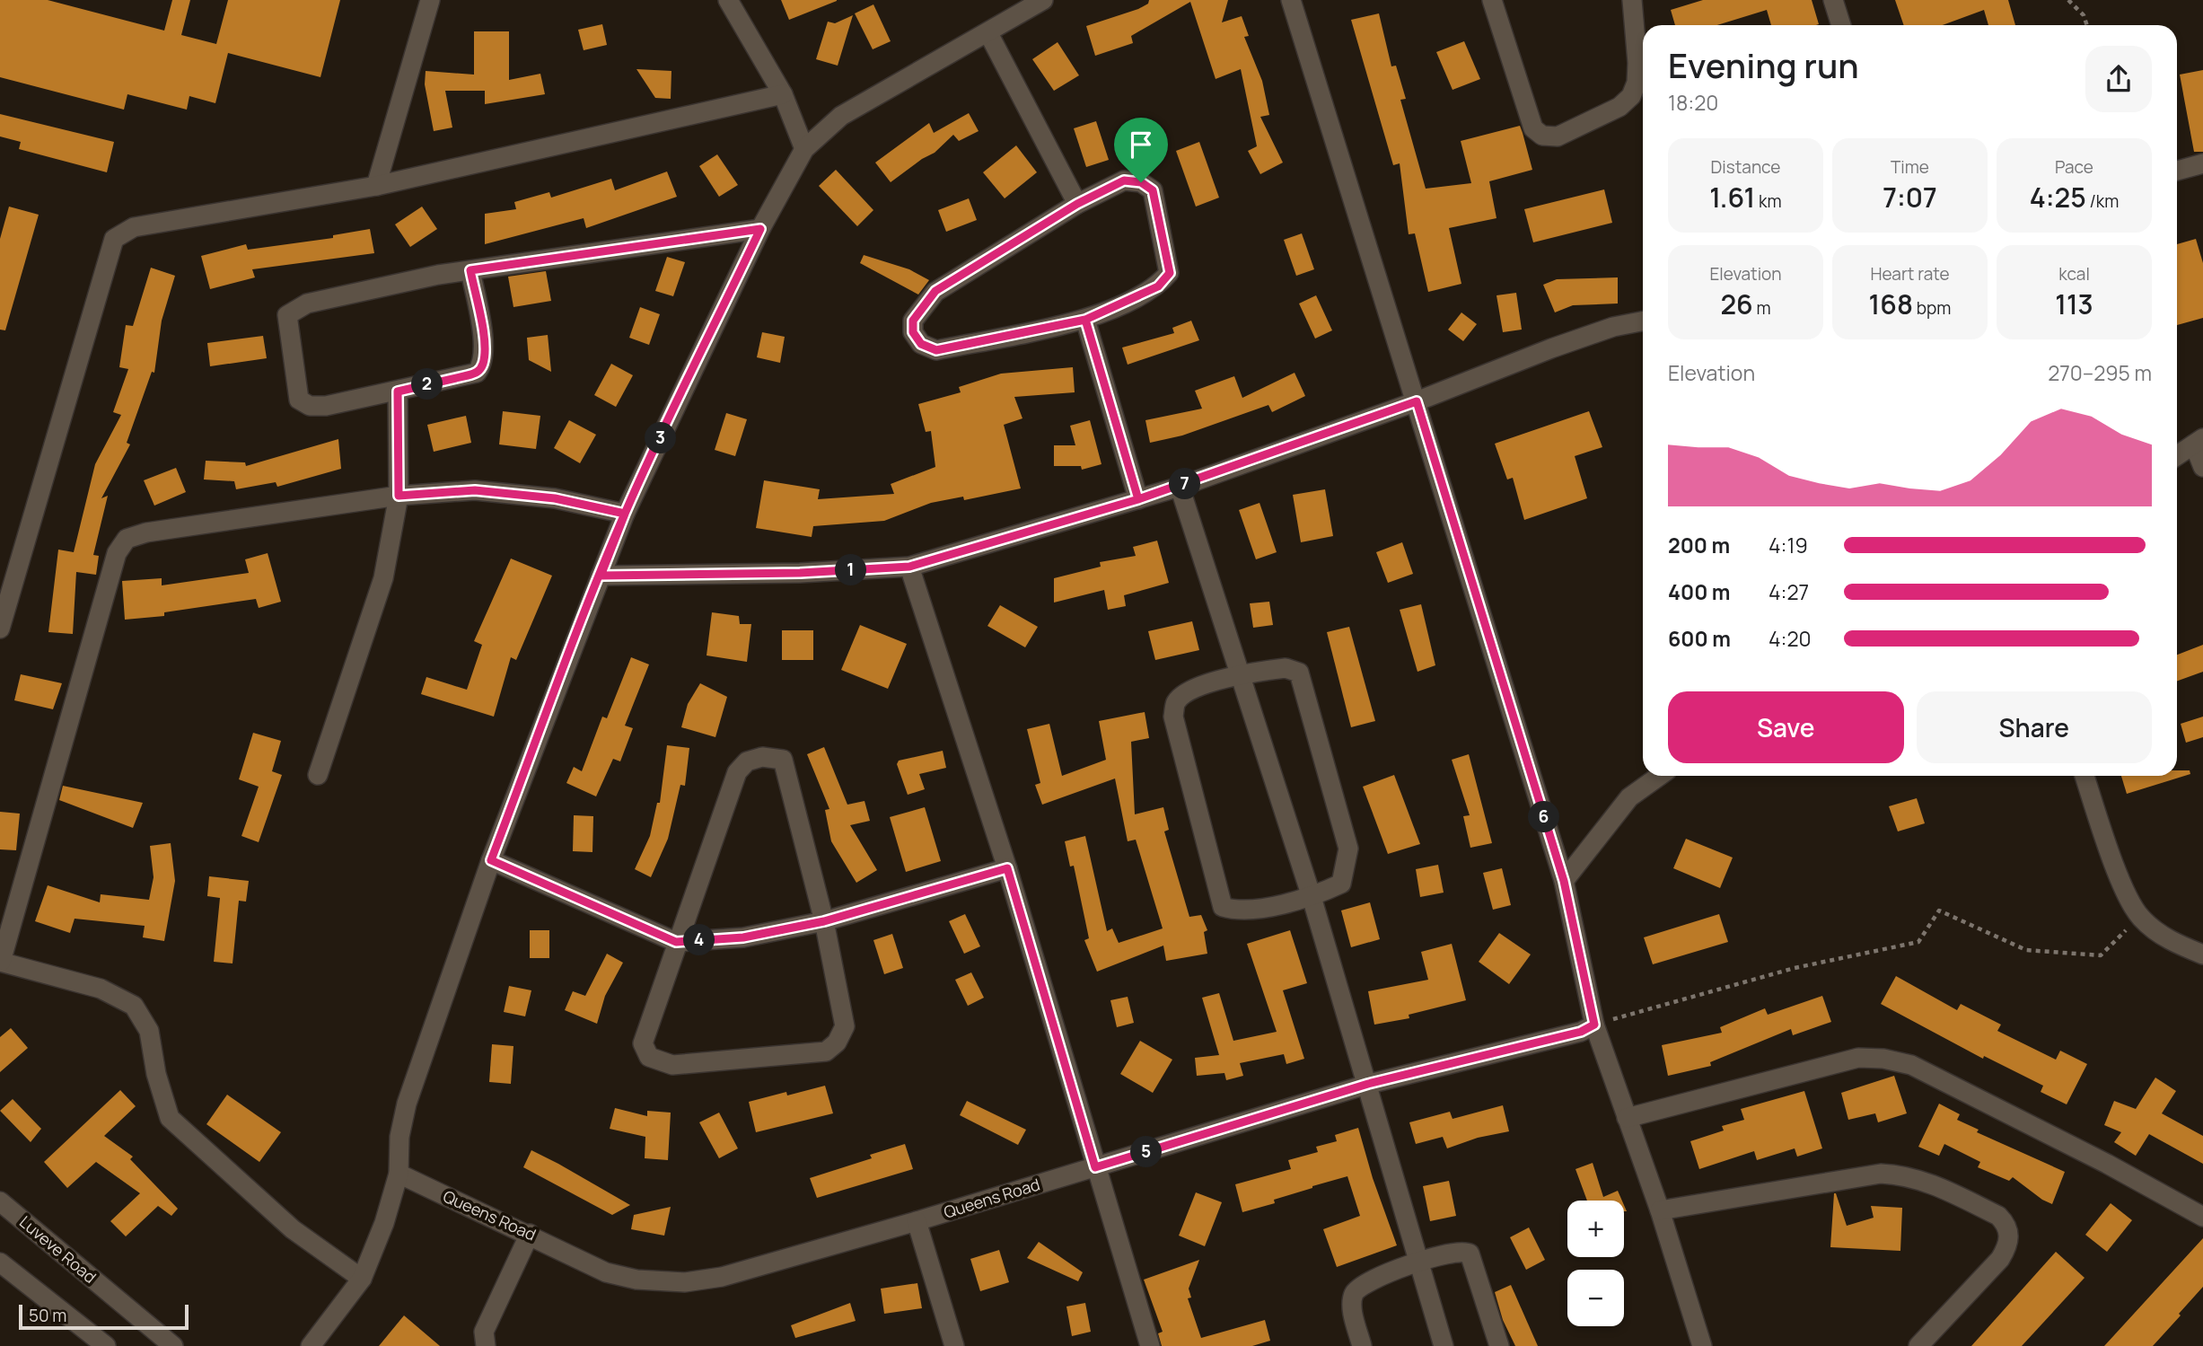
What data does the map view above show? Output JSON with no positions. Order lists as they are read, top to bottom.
{
  "streets": {
    "street": ["Queens Road", "Luveve Road"]
  },
  "scale_bar": "50 m",
  "page": {
    "heading": ["Evening run", "18:20"],
    "stats": [
      ["Distance", "1.61 km"],
      ["Time", "7:07"],
      ["Pace", "4:25 /km"],
      ["Elevation", "26 m"],
      ["Heart rate", "168 bpm"],
      ["kcal", "113"]
    ],
    "chart": ["Elevation", "270–295 m"],
    "pins": [
      "2",
      "3",
      "7",
      "1",
      "6",
      "4",
      "5"
    ],
    "list": [
      {
        "name": "200 m",
        "note": "4:19"
      },
      {
        "name": "400 m",
        "note": "4:27"
      },
      {
        "name": "600 m",
        "note": "4:20"
      }
    ],
    "buttons": ["Save", "Share"],
    "map_buttons": ["+", "−"],
    "scale": "50 m"
  }
}
